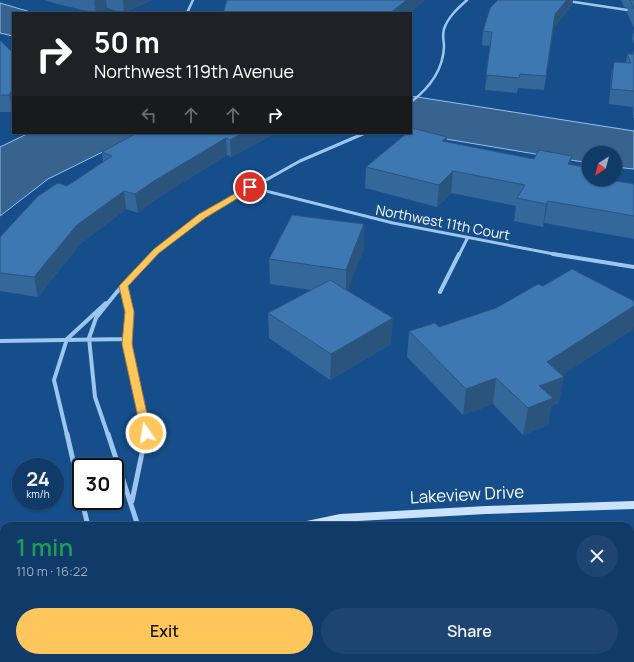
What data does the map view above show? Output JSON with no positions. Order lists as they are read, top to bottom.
{
  "streets": {
    "street": ["Northwest 11th Court", "Lakeview Drive"]
  },
  "north": "bottom left",
  "page": {
    "turn": ["50 m", "Northwest 119th Avenue"],
    "speed": "24 km/h",
    "limit": "30",
    "heading": ["1 min", "110 m · 16:22"],
    "buttons": ["Exit", "Share"]
  }
}
